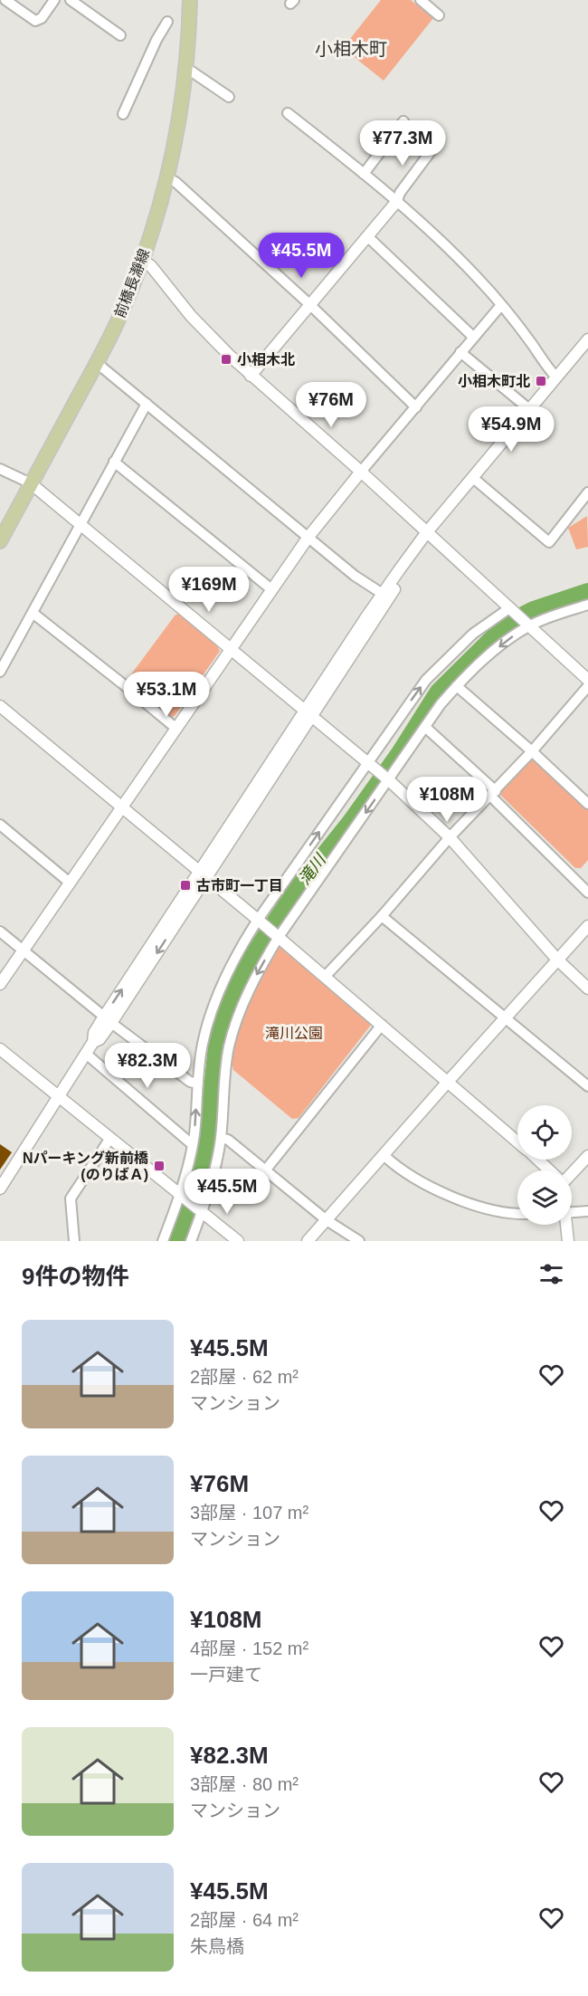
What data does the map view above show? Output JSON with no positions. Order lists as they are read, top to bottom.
{
  "streets": {
    "main road": ["前橋長瀞線"]
  },
  "districts": ["小相木町"],
  "water": ["滝川"],
  "parks": ["滝川公園"],
  "places": {
    "transit": [
      "小相木北",
      "小相木町北",
      "古市町一丁目",
      "Nパーキング新前橋 (のりばＡ)"
    ]
  },
  "page": {
    "price": [
      "¥77.3M",
      "¥45.5M",
      "¥76M",
      "¥54.9M",
      "¥169M",
      "¥53.1M",
      "¥108M",
      "¥82.3M",
      "¥45.5M"
    ],
    "heading": "9件の物件",
    "list": [
      {
        "name": "¥45.5M",
        "note": "2部屋 · 62 m² · マンション"
      },
      {
        "name": "¥76M",
        "note": "3部屋 · 107 m² · マンション"
      },
      {
        "name": "¥108M",
        "note": "4部屋 · 152 m² · 一戸建て"
      },
      {
        "name": "¥82.3M",
        "note": "3部屋 · 80 m² · マンション"
      },
      {
        "name": "¥45.5M",
        "note": "2部屋 · 64 m² · 朱鳥橋"
      }
    ]
  }
}
